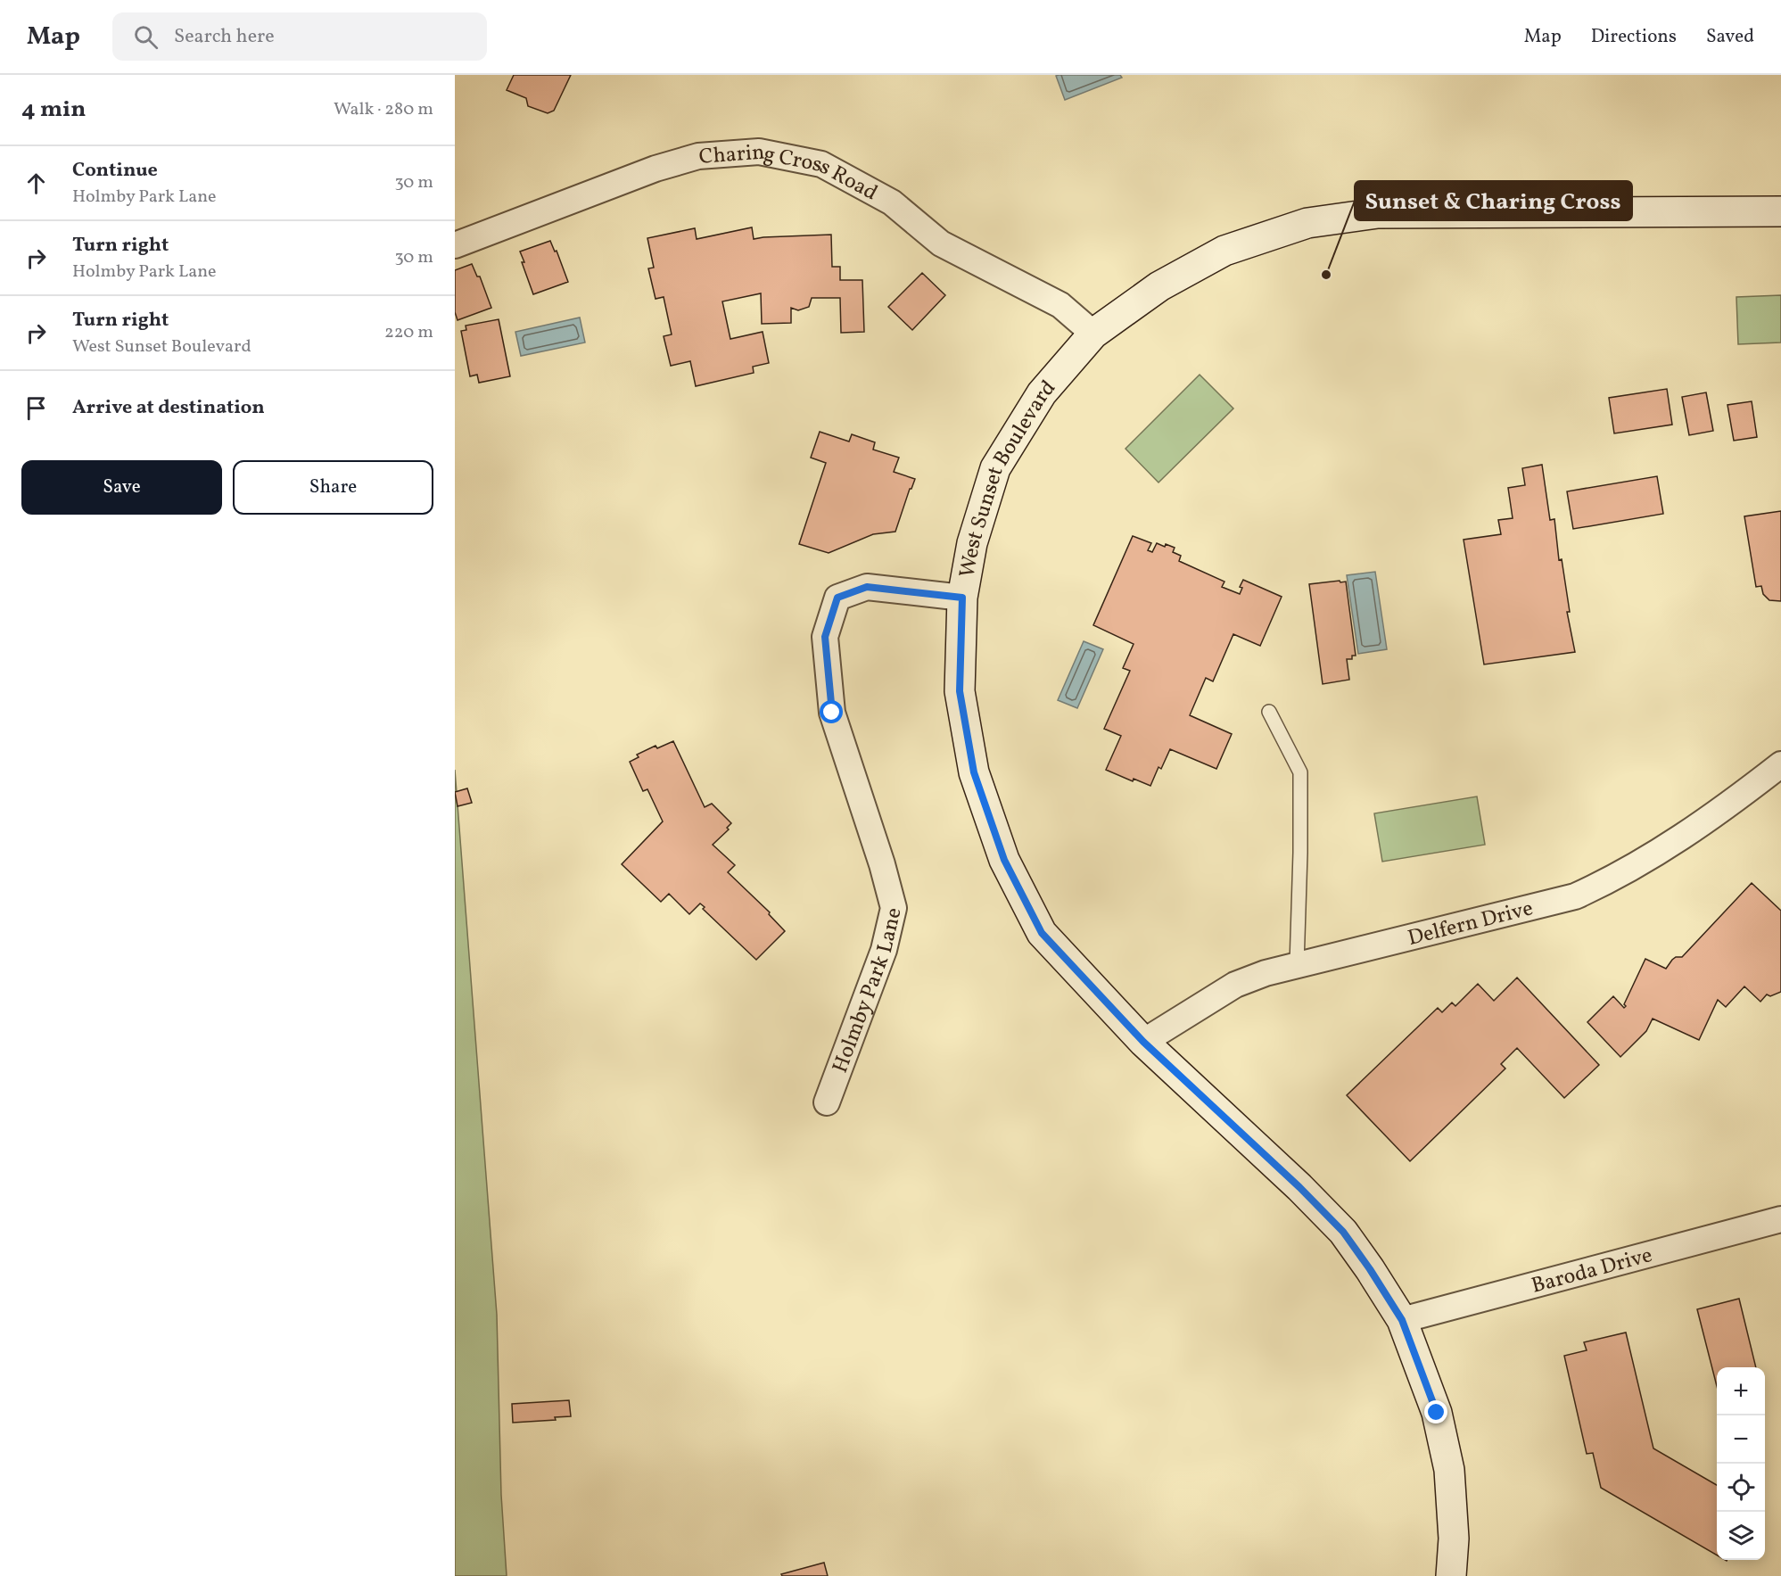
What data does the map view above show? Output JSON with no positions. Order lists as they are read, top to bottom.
{
  "streets": {
    "main road": ["West Sunset Boulevard"],
    "street": [
      "Charing Cross Road",
      "Delfern Drive",
      "Holmby Park Lane",
      "Baroda Drive"
    ]
  },
  "crossings": [
    ["Charing Cross Road", "West Sunset Boulevard"],
    ["West Sunset Boulevard", "Delfern Drive"],
    ["West Sunset Boulevard", "Holmby Park Lane"],
    ["West Sunset Boulevard", "Baroda Drive"]
  ],
  "places": ["Sunset & Charing Cross"],
  "page": {
    "header": "Map",
    "search": "Search here",
    "nav": ["Map", "Directions", "Saved"],
    "heading": ["4 min", "Walk · 280 m"],
    "list": [
      ["Continue", "Holmby Park Lane", "30 m"],
      ["Turn right", "Holmby Park Lane", "30 m"],
      ["Turn right", "West Sunset Boulevard", "220 m"],
      "Arrive at destination"
    ],
    "buttons": ["Save", "Share"],
    "map_buttons": ["+", "−"]
  }
}
